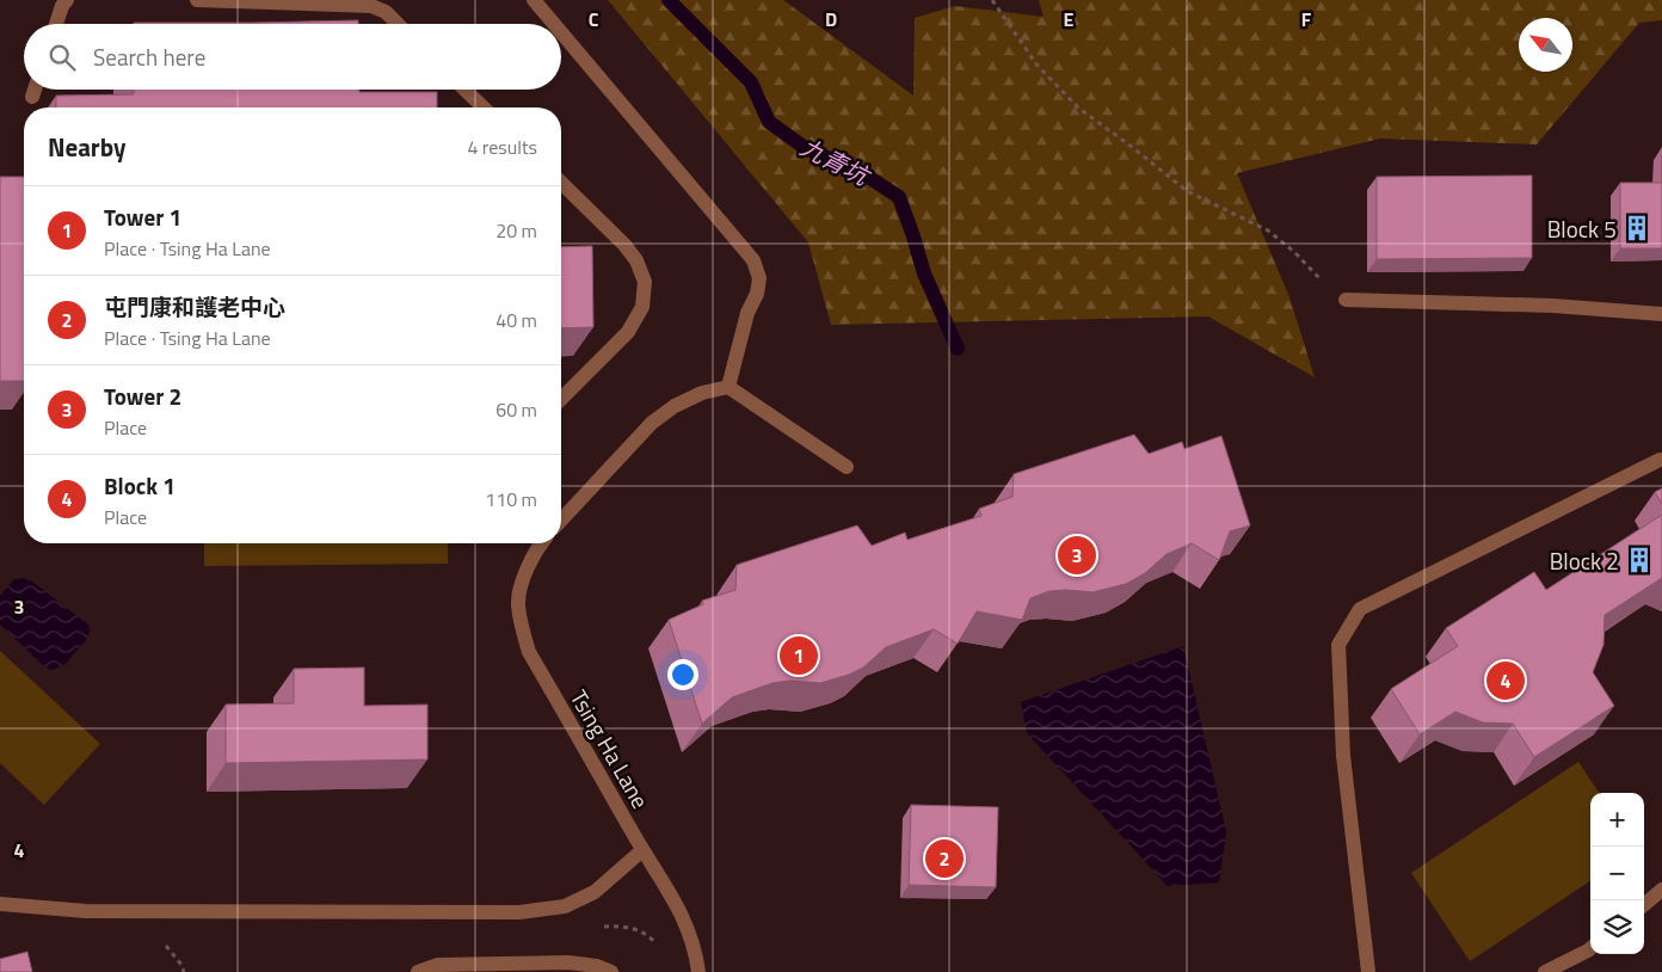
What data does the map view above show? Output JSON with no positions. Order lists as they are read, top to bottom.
{
  "streets": {
    "street": ["Tsing Ha Lane"]
  },
  "water": ["九青坑"],
  "places": {
    "building": ["Block 5", "Block 2"]
  },
  "north": "top left",
  "page": {
    "search": "Search here",
    "heading": ["Nearby", "4 results"],
    "list": [
      {
        "mark": "1",
        "name": "Tower 1",
        "note": "Place · Tsing Ha Lane",
        "value": "20 m"
      },
      {
        "mark": "2",
        "name": "屯門康和護老中心",
        "note": "Place · Tsing Ha Lane",
        "value": "40 m"
      },
      {
        "mark": "3",
        "name": "Tower 2",
        "note": "Place",
        "value": "60 m"
      },
      {
        "mark": "4",
        "name": "Block 1",
        "note": "Place",
        "value": "110 m"
      }
    ],
    "pins": [
      "3",
      "1",
      "4",
      "2"
    ],
    "map_buttons": ["+", "−"]
  },
  "grid": {
    "columns": [
      "C",
      "D",
      "E",
      "F"
    ],
    "rows": ["3", "4"]
  }
}
